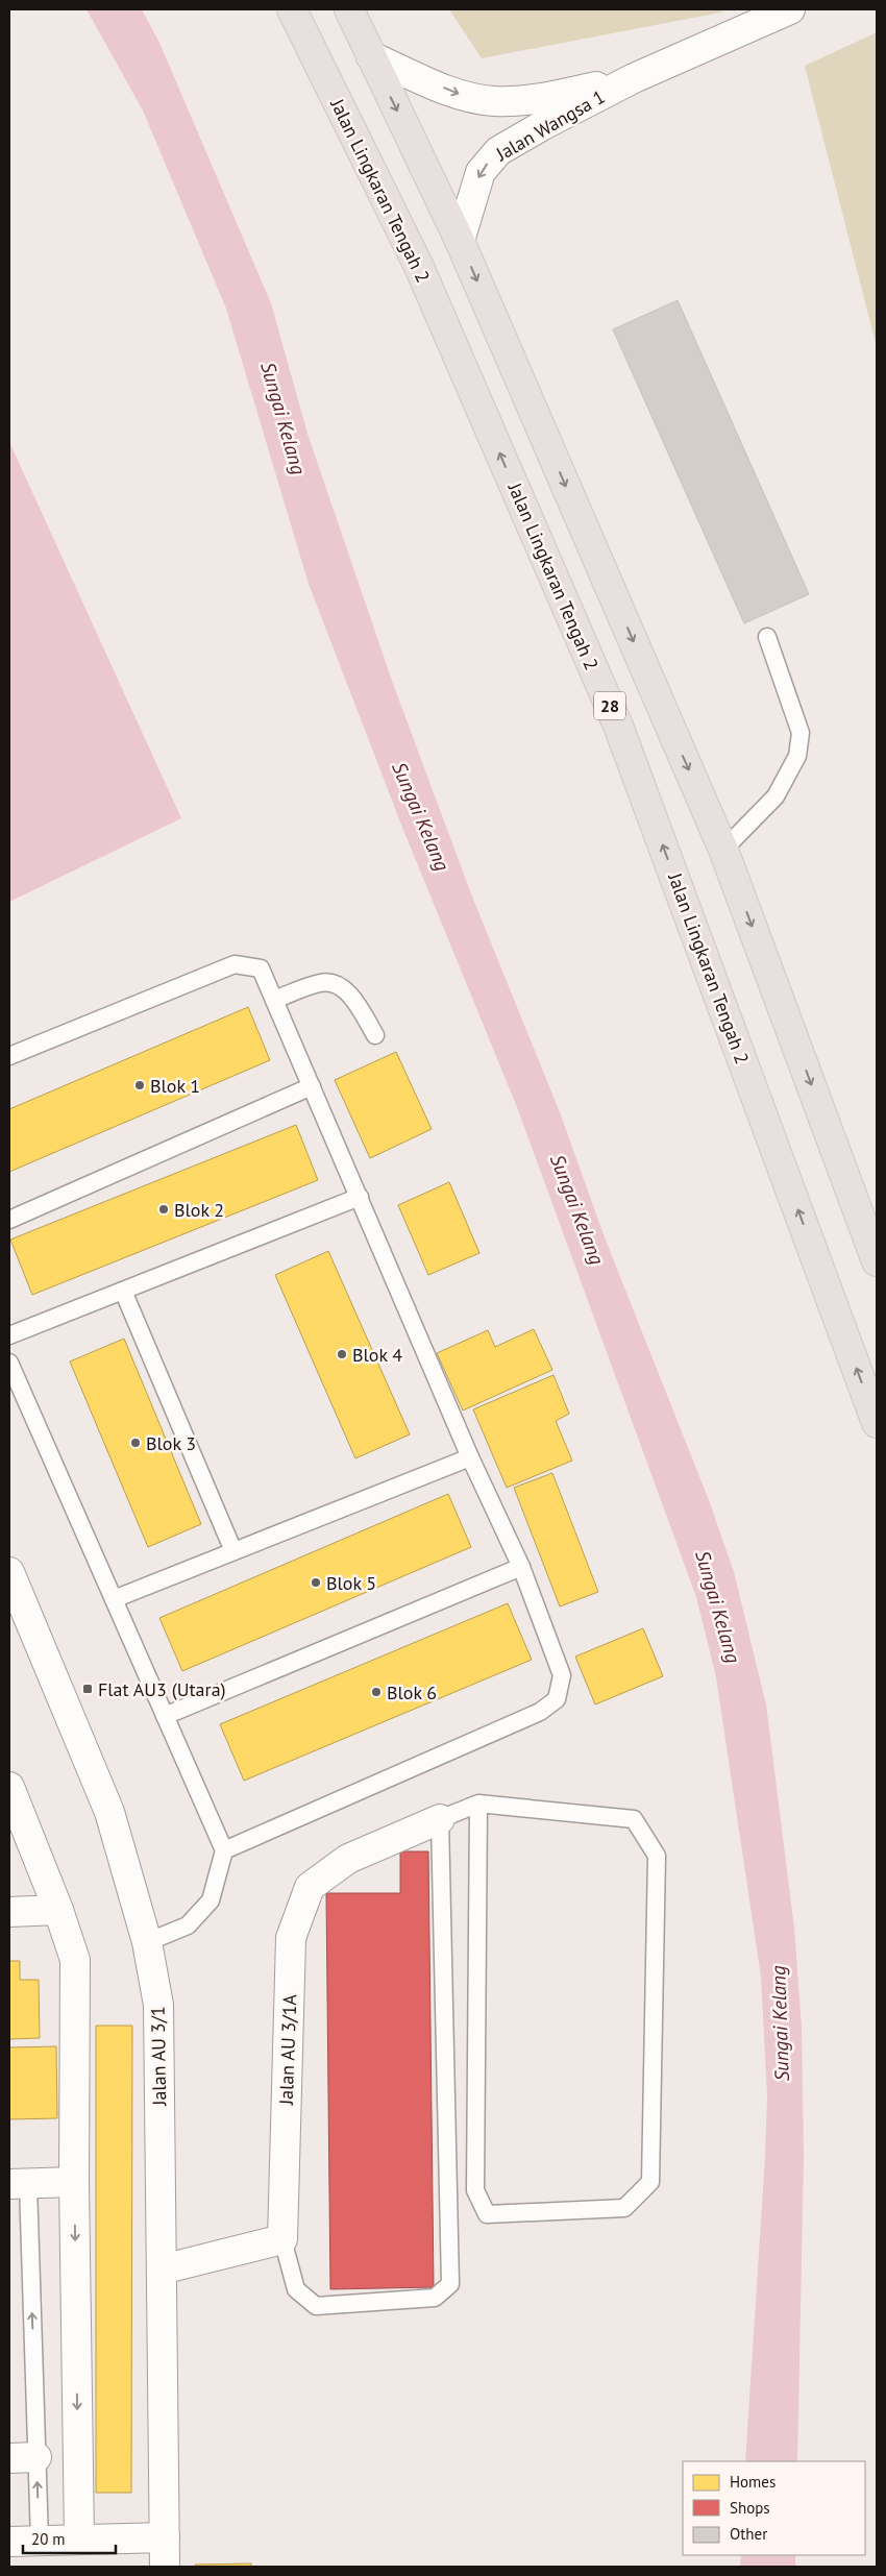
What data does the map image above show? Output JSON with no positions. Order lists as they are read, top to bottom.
{
  "streets": {
    "highway": ["Jalan Lingkaran Tengah 2", "28"],
    "street": ["Jalan Wangsa 1", "Jalan AU 3/1A", "Jalan AU 3/1"]
  },
  "crossings": [
    ["Jalan Wangsa 1", "28"]
  ],
  "water": ["Sungai Kelang"],
  "places": {
    "other": [
      "Blok 1",
      "Blok 2",
      "Blok 4",
      "Blok 3",
      "Blok 5",
      "Blok 6"
    ],
    "transit": ["Flat AU3 (Utara)"]
  },
  "legend": ["Homes", "Shops", "Other"],
  "scale_bar": "20 m"
}
